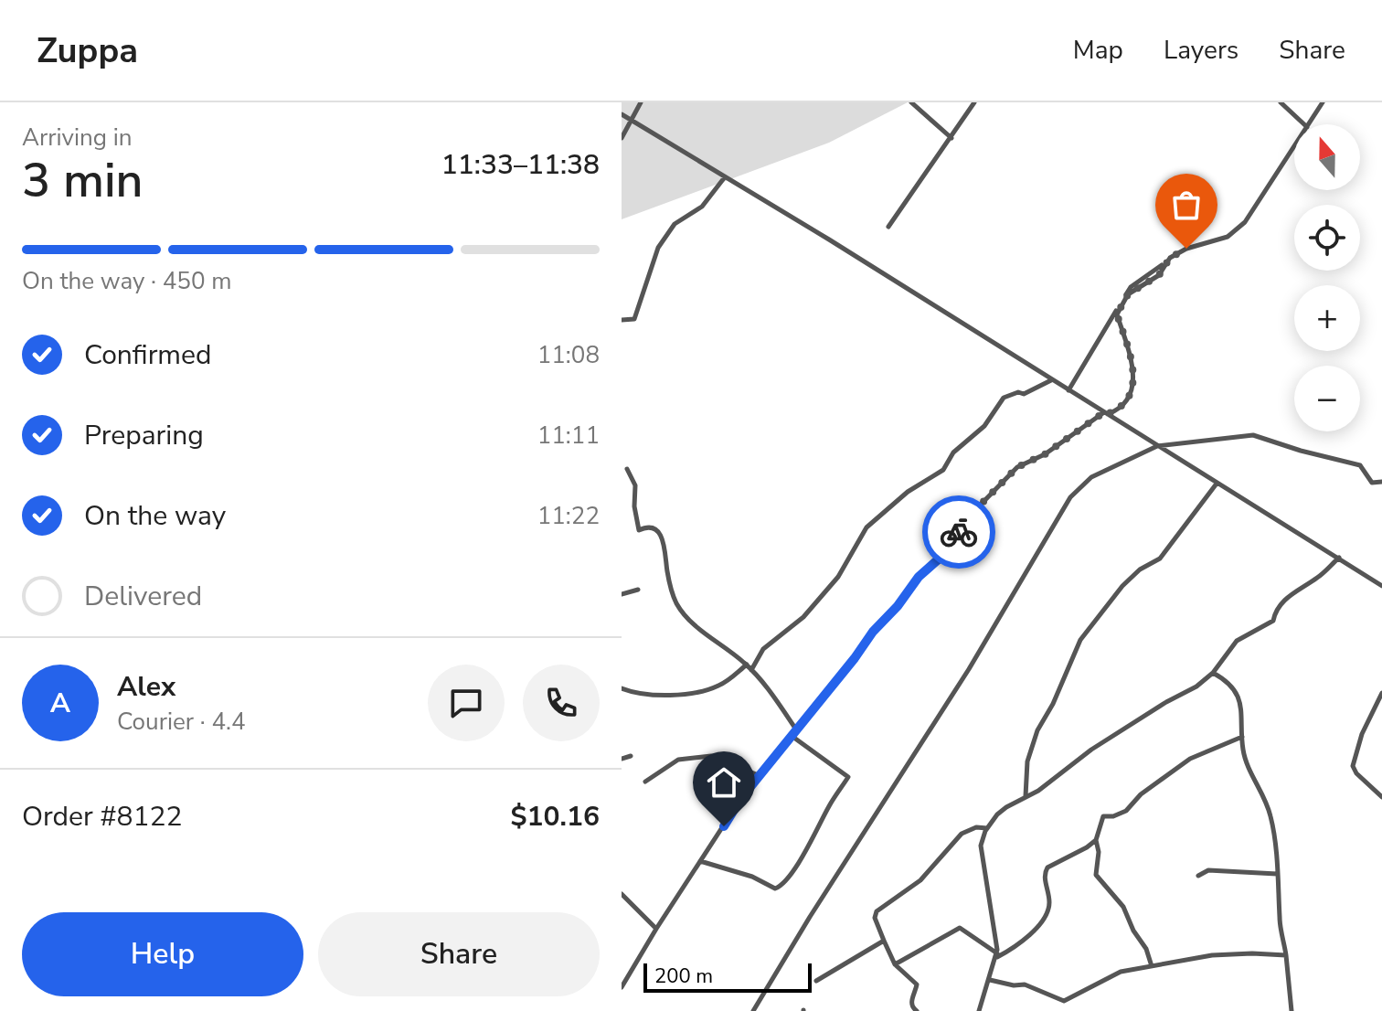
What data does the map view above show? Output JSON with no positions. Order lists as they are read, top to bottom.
{
  "scale_bar": "200 m",
  "north": "top",
  "page": {
    "header": "Zuppa",
    "nav": ["Map", "Layers", "Share"],
    "heading": ["3 min", "Arriving in", "11:33–11:38"],
    "panel": [
      "Alex",
      "Courier · 4.4",
      "Order #8122",
      "$10.16"
    ],
    "map_buttons": ["+", "−"],
    "bar": "On the way · 450 m",
    "list": [
      ["Confirmed", "11:08"],
      ["Preparing", "11:11"],
      ["On the way", "11:22"],
      "Delivered"
    ],
    "round": "A",
    "buttons": ["Help", "Share"],
    "scale": "200 m"
  }
}
